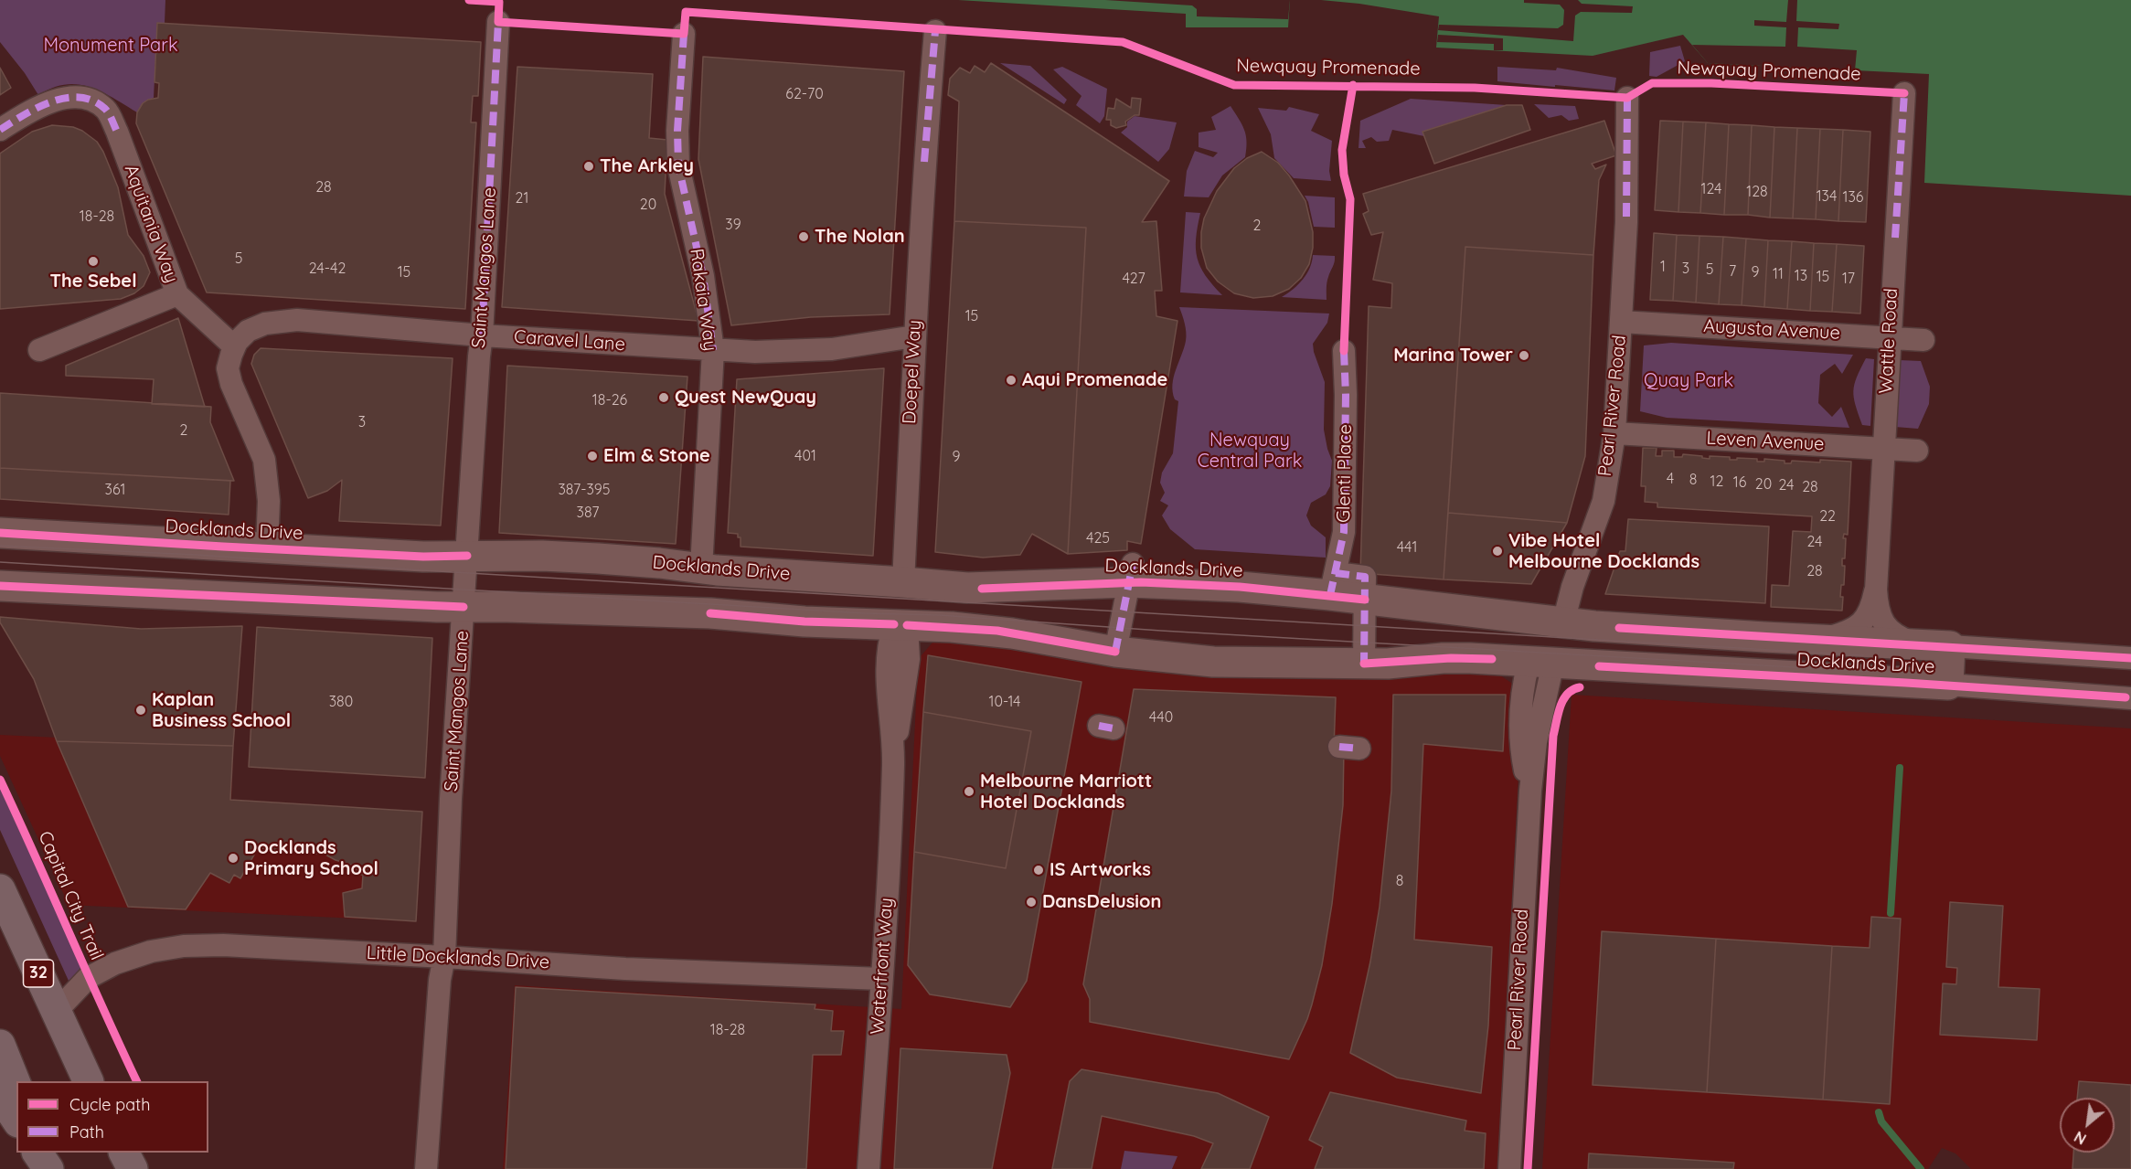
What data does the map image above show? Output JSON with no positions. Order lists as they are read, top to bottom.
{
  "streets": {
    "main road": ["32"],
    "street": [
      "Aquitania Way",
      "Saint Mangos Lane",
      "Rakaia Way",
      "Augusta Avenue",
      "Caravel Lane",
      "Wattle Road",
      "Doepel Way",
      "Pearl River Road",
      "Leven Avenue",
      "Glenti Place",
      "Docklands Drive",
      "Little Docklands Drive",
      "Waterfront Way"
    ],
    "cycle path": ["Newquay Promenade", "Capital City Trail"]
  },
  "crossings": [
    ["Aquitania Way", "Caravel Lane"],
    ["Saint Mangos Lane", "Caravel Lane"],
    ["Saint Mangos Lane", "Docklands Drive"],
    ["Saint Mangos Lane", "Little Docklands Drive"],
    ["Rakaia Way", "Caravel Lane"],
    ["Rakaia Way", "Docklands Drive"],
    ["Augusta Avenue", "Wattle Road"],
    ["Augusta Avenue", "Pearl River Road"],
    ["Caravel Lane", "Doepel Way"],
    ["Wattle Road", "Leven Avenue"],
    ["Wattle Road", "Docklands Drive"],
    ["Doepel Way", "Docklands Drive"],
    ["Doepel Way", "Waterfront Way"],
    ["Pearl River Road", "Leven Avenue"],
    ["Pearl River Road", "Docklands Drive"],
    ["Glenti Place", "Docklands Drive"],
    ["Docklands Drive", "Waterfront Way"],
    ["Little Docklands Drive", "Waterfront Way"],
    ["Little Docklands Drive", "32"]
  ],
  "parks": ["Monument Park", "Quay Park", "Newquay Central Park"],
  "places": [
    "The Arkley",
    "The Nolan",
    "The Sebel",
    "Marina Tower",
    "Aqui Promenade",
    "Quest NewQuay",
    "Elm & Stone",
    "Vibe Hotel Melbourne Docklands",
    "Kaplan Business School",
    "Melbourne Marriott Hotel Docklands",
    "Docklands Primary School",
    "IS Artworks",
    "DansDelusion"
  ],
  "house_numbers": [
    "62-70",
    "28",
    "124",
    "128",
    "134",
    "136",
    "21",
    "20",
    "18-28",
    "39",
    "2",
    "5",
    "1",
    "24-42",
    "3",
    "5",
    "7",
    "15",
    "9",
    "11",
    "13",
    "15",
    "427",
    "17",
    "15",
    "18-26",
    "3",
    "2",
    "401",
    "9",
    "4",
    "8",
    "12",
    "16",
    "20",
    "24",
    "28",
    "361",
    "387-395",
    "387",
    "22",
    "425",
    "24",
    "441",
    "28",
    "380",
    "10-14",
    "440",
    "8",
    "18-28"
  ],
  "legend": ["Cycle path", "Path"],
  "north": "bottom left"
}
